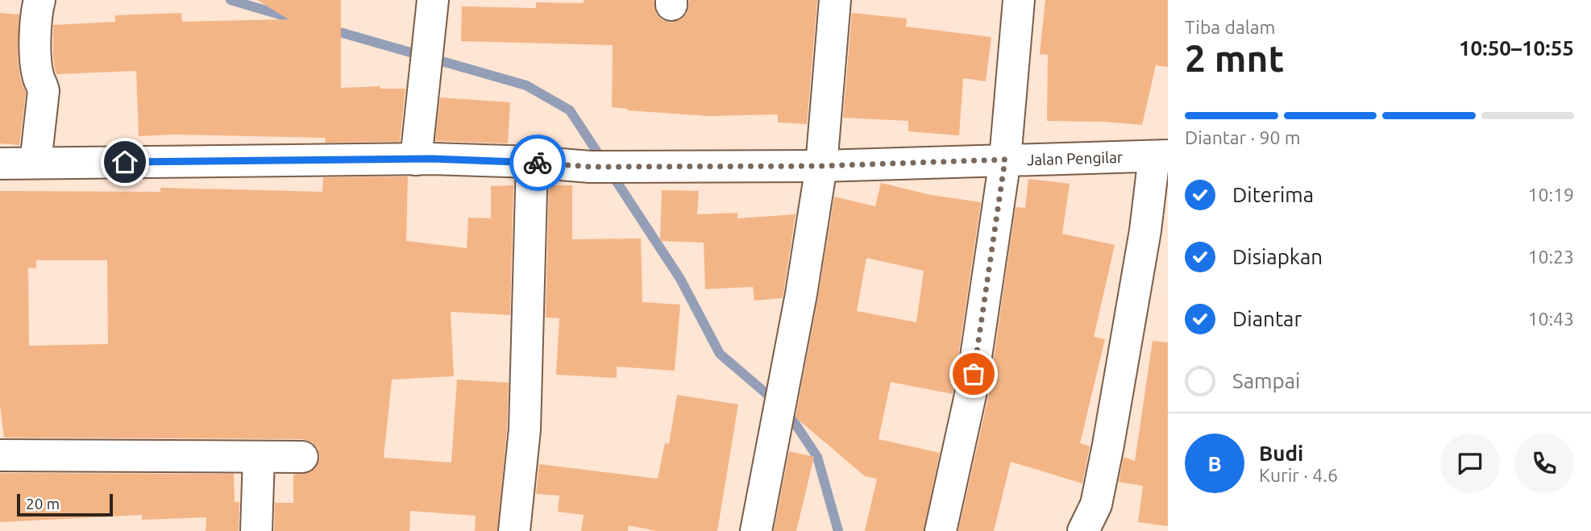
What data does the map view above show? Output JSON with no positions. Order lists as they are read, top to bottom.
{
  "streets": {
    "street": ["Jalan Pengilar"]
  },
  "scale_bar": "20 m",
  "page": {
    "heading": ["2 mnt", "Tiba dalam", "10:50–10:55"],
    "panel": ["Budi", "Kurir · 4.6"],
    "bar": "Diantar · 90 m",
    "list": [
      ["Diterima", "10:19"],
      ["Disiapkan", "10:23"],
      ["Diantar", "10:43"],
      "Sampai"
    ],
    "round": "B",
    "scale": "20 m"
  }
}
